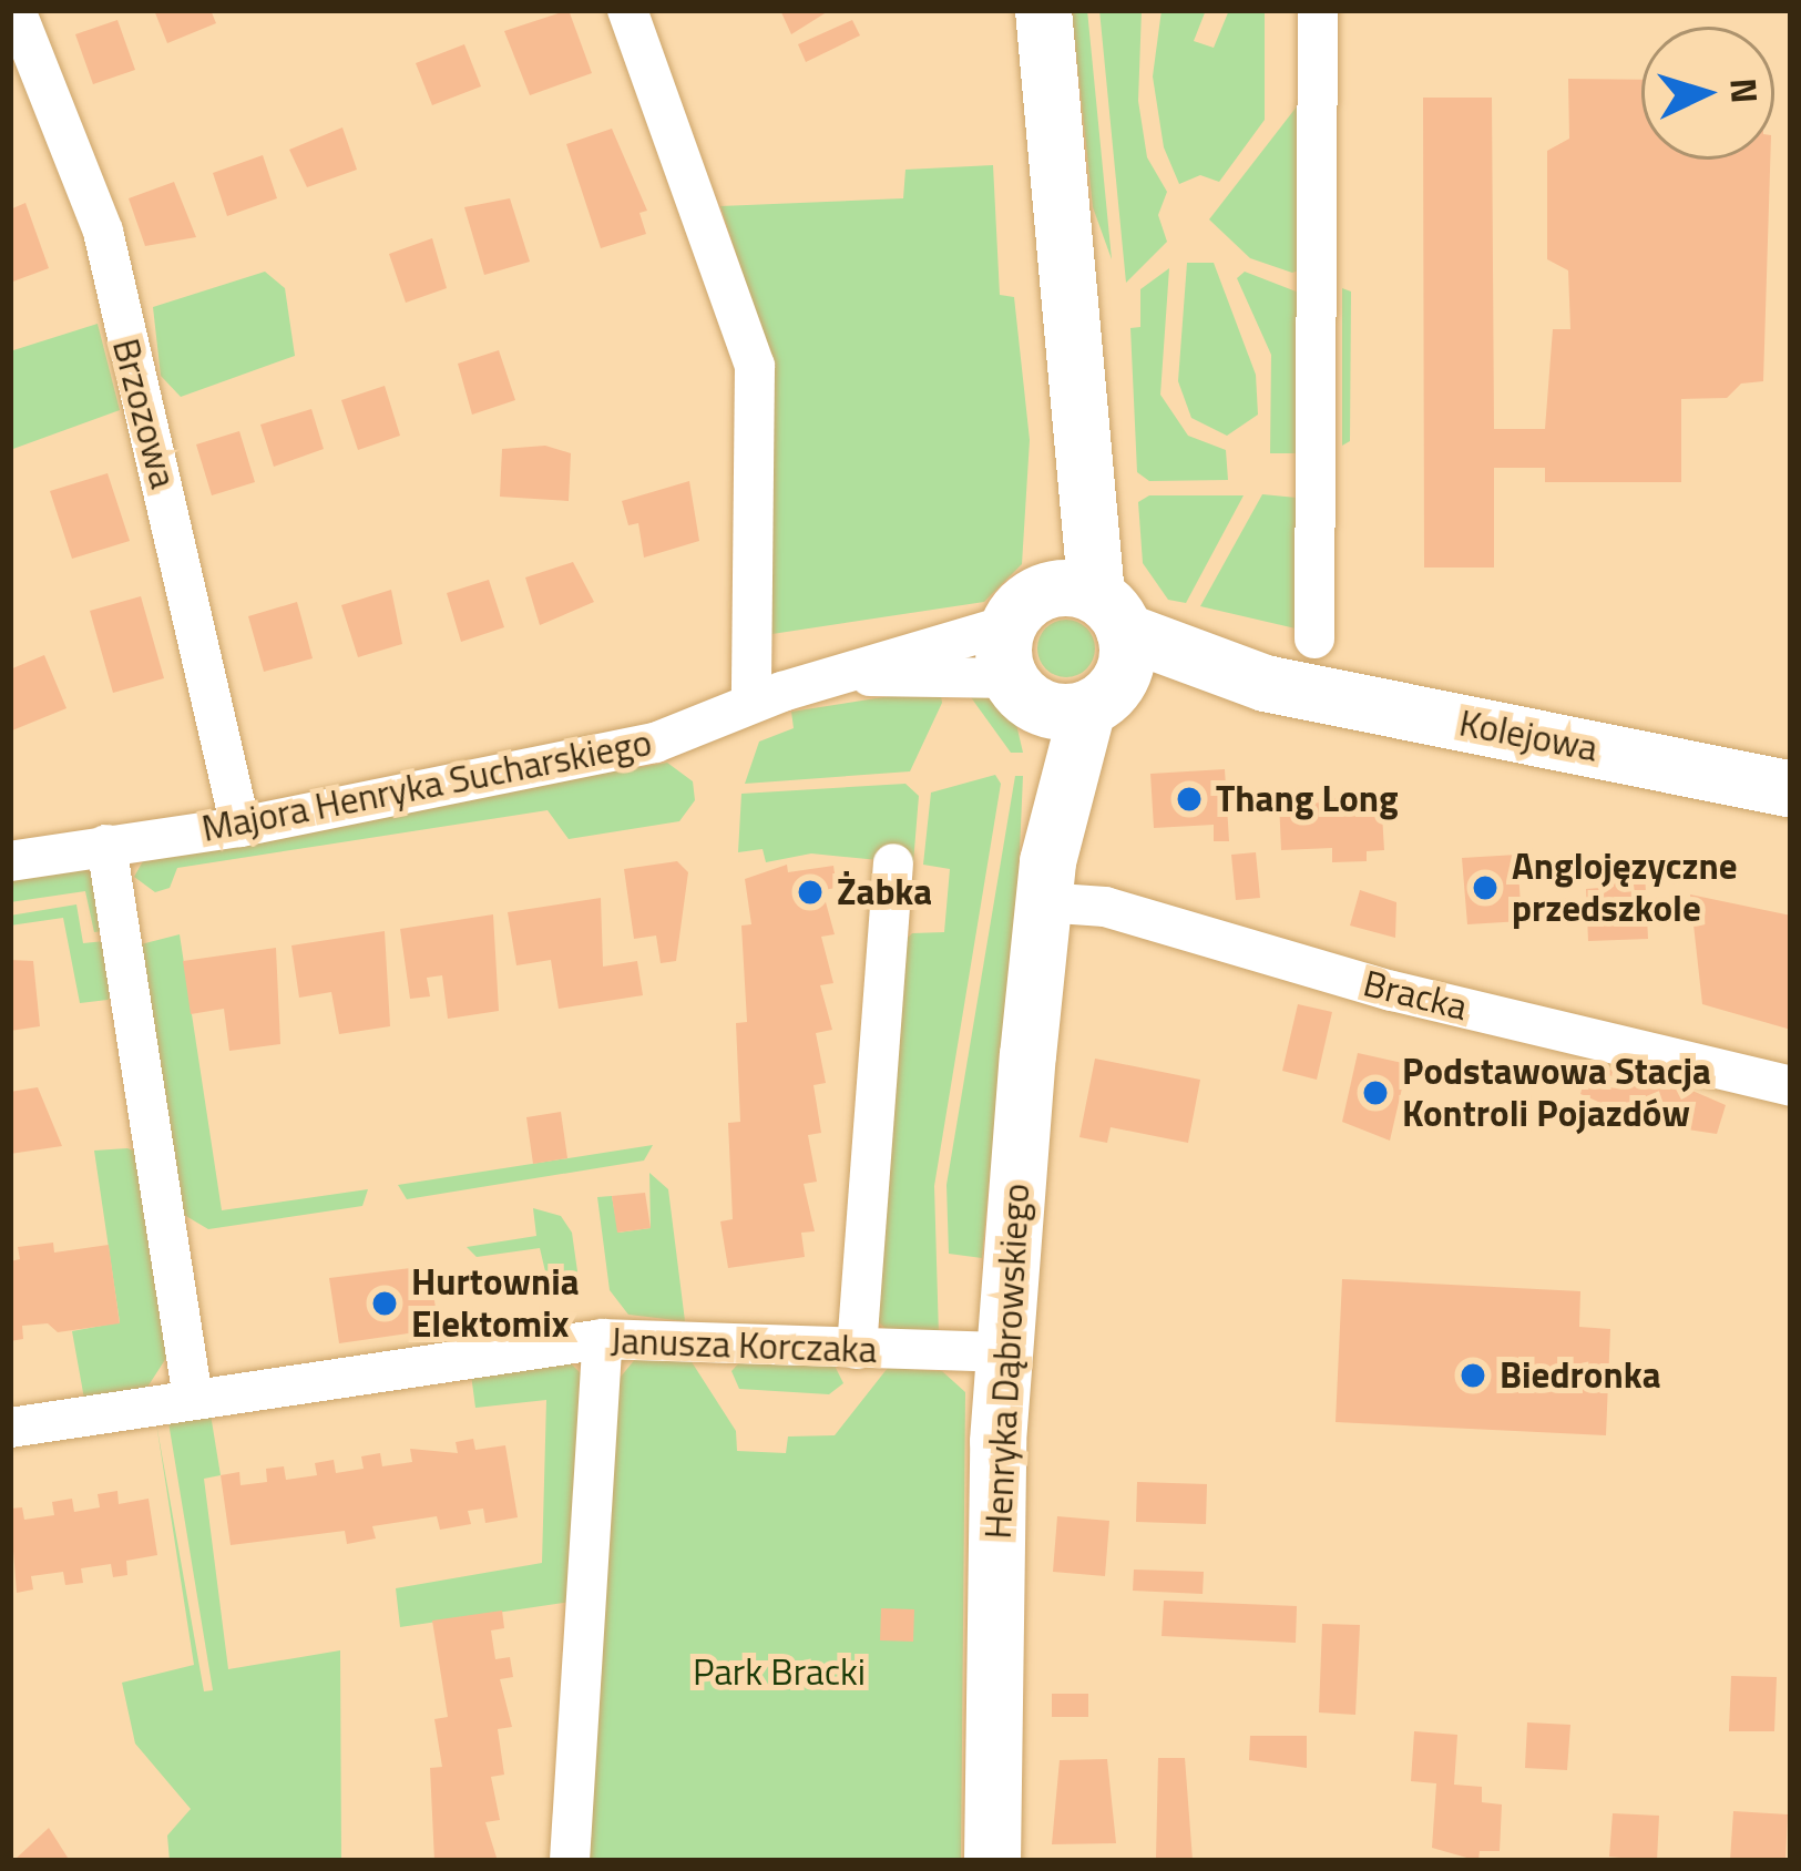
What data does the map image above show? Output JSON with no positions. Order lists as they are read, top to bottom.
{
  "streets": {
    "street": [
      "Brzozowa",
      "Kolejowa",
      "Majora Henryka Sucharskiego",
      "Bracka",
      "Janusza Korczaka",
      "Henryka Dąbrowskiego"
    ]
  },
  "crossings": [
    ["Brzozowa", "Majora Henryka Sucharskiego"],
    ["Kolejowa", "Majora Henryka Sucharskiego"],
    ["Kolejowa", "Henryka Dąbrowskiego"],
    ["Majora Henryka Sucharskiego", "Henryka Dąbrowskiego"],
    ["Bracka", "Henryka Dąbrowskiego"],
    ["Janusza Korczaka", "Henryka Dąbrowskiego"]
  ],
  "parks": ["Park Bracki"],
  "places": [
    "Thang Long",
    "Anglojęzyczne przedszkole",
    "Żabka",
    "Podstawowa Stacja Kontroli Pojazdów",
    "Hurtownia Elektomix",
    "Biedronka"
  ],
  "north": "right"
}
